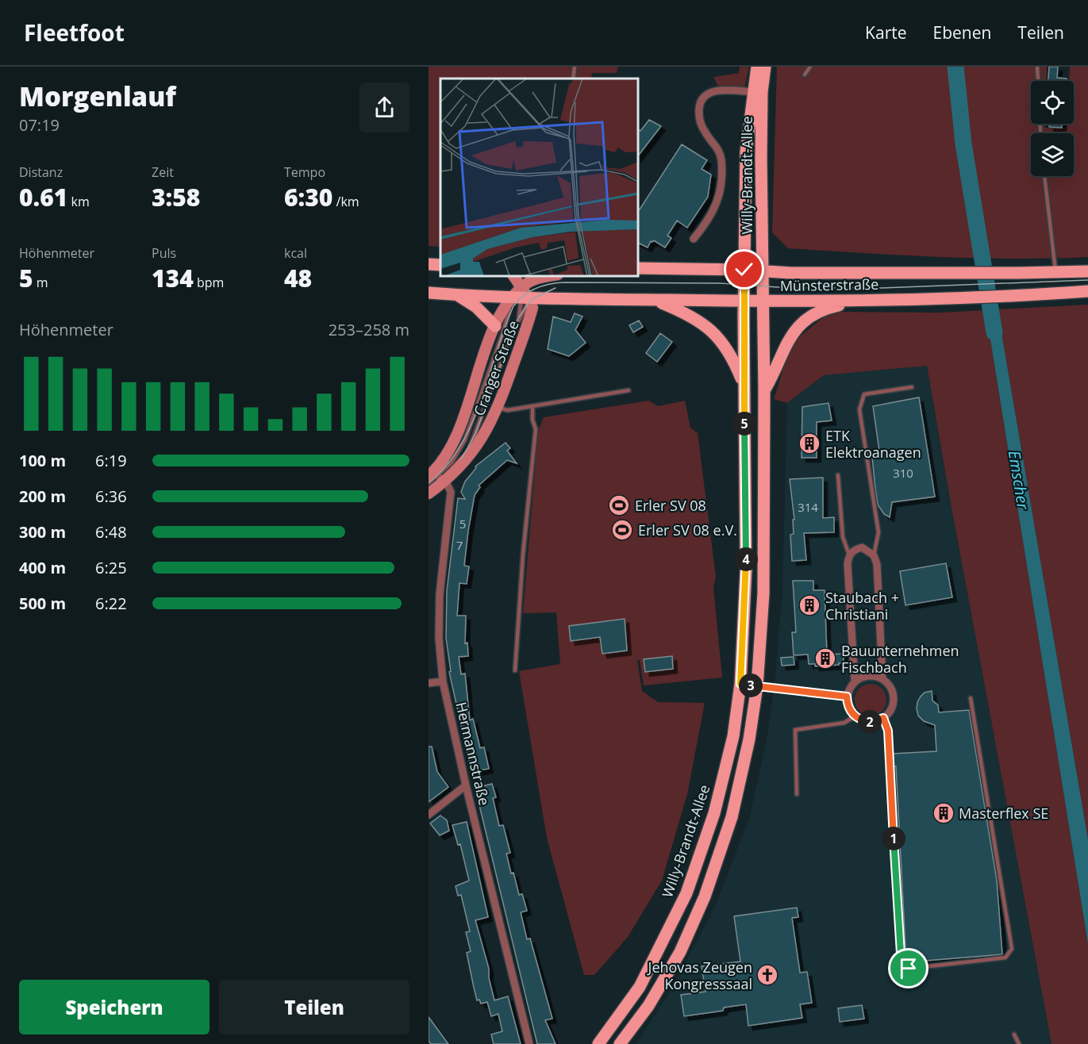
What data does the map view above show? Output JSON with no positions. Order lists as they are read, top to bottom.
{
  "streets": {
    "main road": ["Willy-Brandt-Allee", "Münsterstraße", "Cranger Straße"],
    "street": ["Hermannstraße"]
  },
  "crossings": [
    ["Willy-Brandt-Allee", "Münsterstraße"],
    ["Münsterstraße", "Cranger Straße"],
    ["Cranger Straße", "Hermannstraße"]
  ],
  "water": ["Emscher"],
  "places": {
    "building": [
      "ETK Elektroanagen",
      "Staubach + Christiani",
      "Bauunternehmen Fischbach",
      "Masterflex SE"
    ],
    "sports": ["Erler SV 08", "Erler SV 08 e.V."],
    "church": ["Jehovas Zeugen Kongresssaal"]
  },
  "house_numbers": [
    "310",
    "314",
    "5",
    "7"
  ],
  "page": {
    "header": "Fleetfoot",
    "nav": ["Karte", "Ebenen", "Teilen"],
    "heading": ["Morgenlauf", "07:19"],
    "stats": [
      ["Distanz", "0.61 km"],
      ["Zeit", "3:58"],
      ["Tempo", "6:30 /km"],
      ["Höhenmeter", "5 m"],
      ["Puls", "134 bpm"],
      ["kcal", "48"]
    ],
    "chart": ["Höhenmeter", "253–258 m"],
    "pins": [
      "5",
      "4",
      "3",
      "2",
      "1"
    ],
    "list": [
      {
        "name": "100 m",
        "note": "6:19"
      },
      {
        "name": "200 m",
        "note": "6:36"
      },
      {
        "name": "300 m",
        "note": "6:48"
      },
      {
        "name": "400 m",
        "note": "6:25"
      },
      {
        "name": "500 m",
        "note": "6:22"
      }
    ],
    "buttons": ["Speichern", "Teilen"]
  }
}
